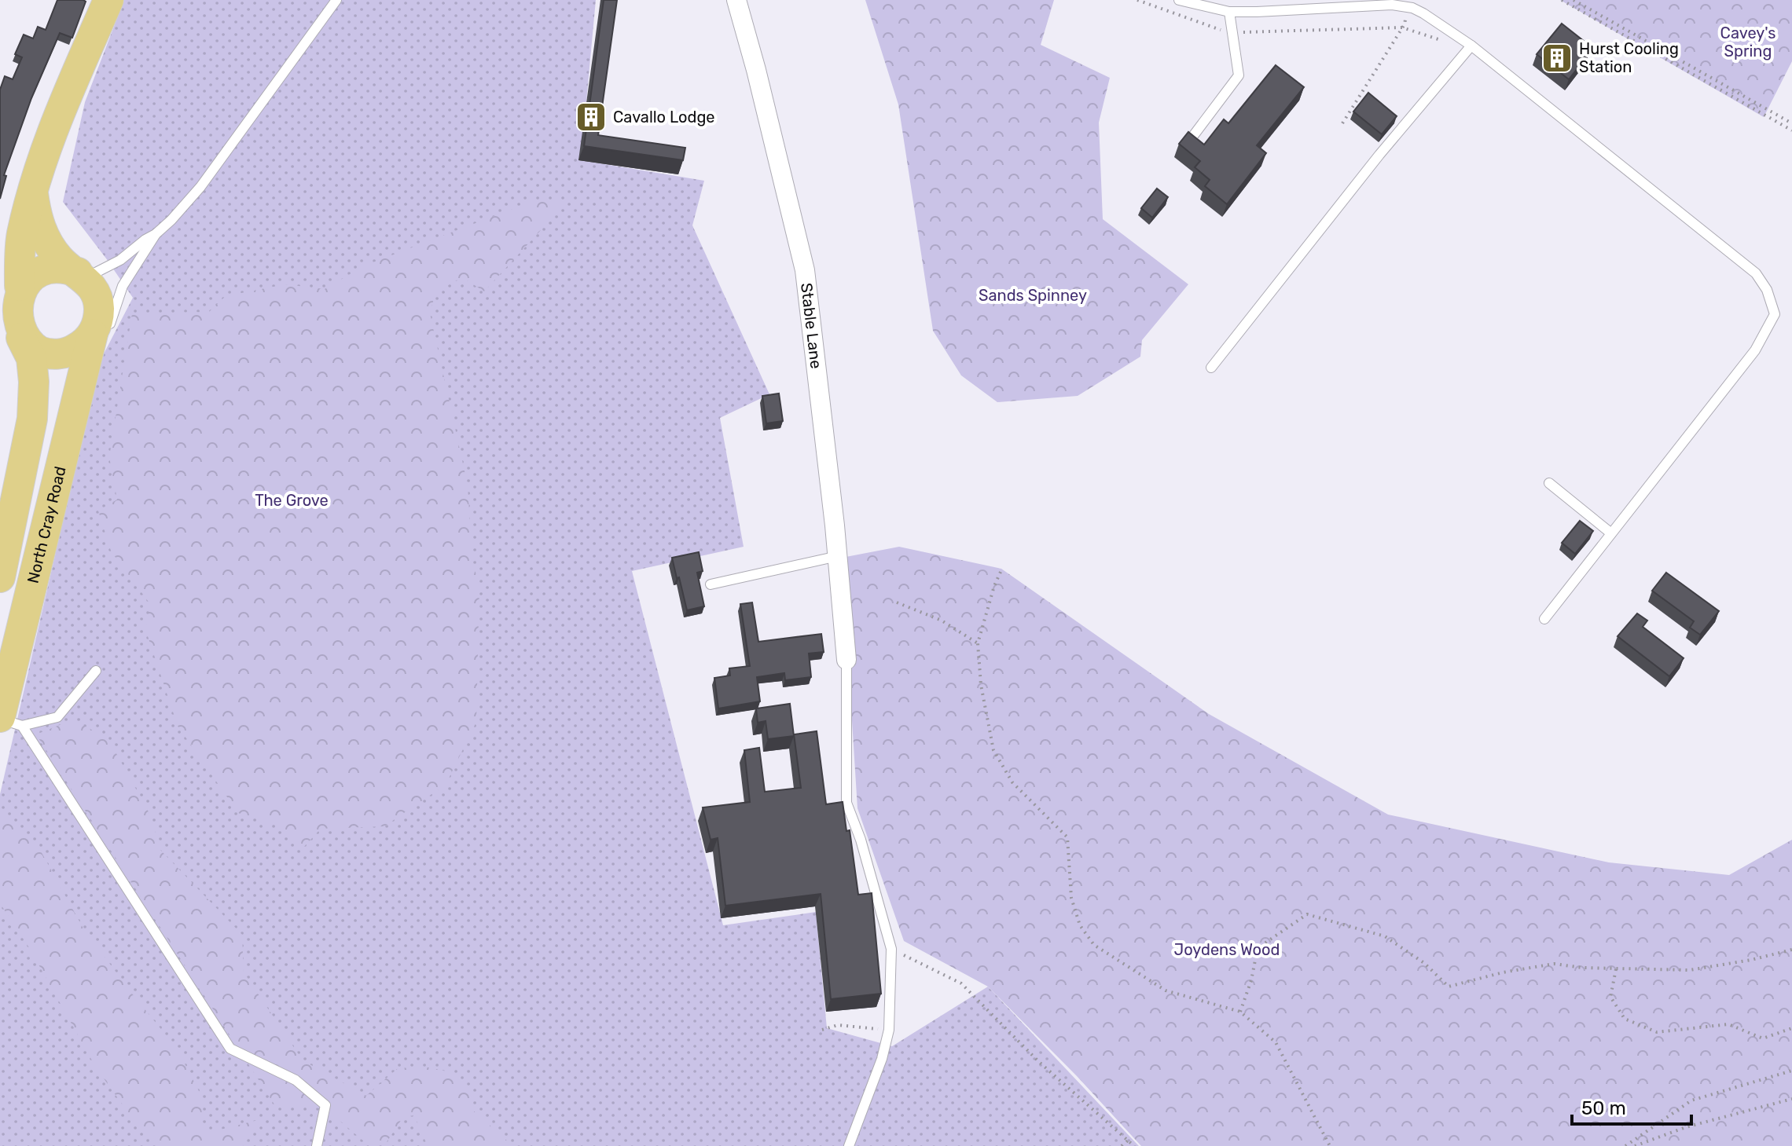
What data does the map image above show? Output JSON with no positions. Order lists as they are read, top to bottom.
{
  "streets": {
    "main road": ["North Cray Road"],
    "street": ["Stable Lane"]
  },
  "parks": [
    "Cavey's Spring",
    "Sands Spinney",
    "The Grove",
    "Joydens Wood"
  ],
  "places": {
    "building": ["Hurst Cooling Station", "Cavallo Lodge"]
  },
  "scale_bar": "50 m"
}
